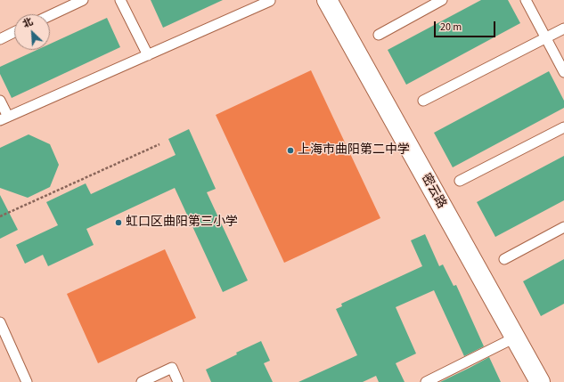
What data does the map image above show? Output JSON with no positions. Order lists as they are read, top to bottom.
{
  "streets": {
    "street": ["密云路"]
  },
  "places": ["上海市曲阳第二中学", "虹口区曲阳第三小学"],
  "scale_bar": "20 m",
  "north": "top left"
}
